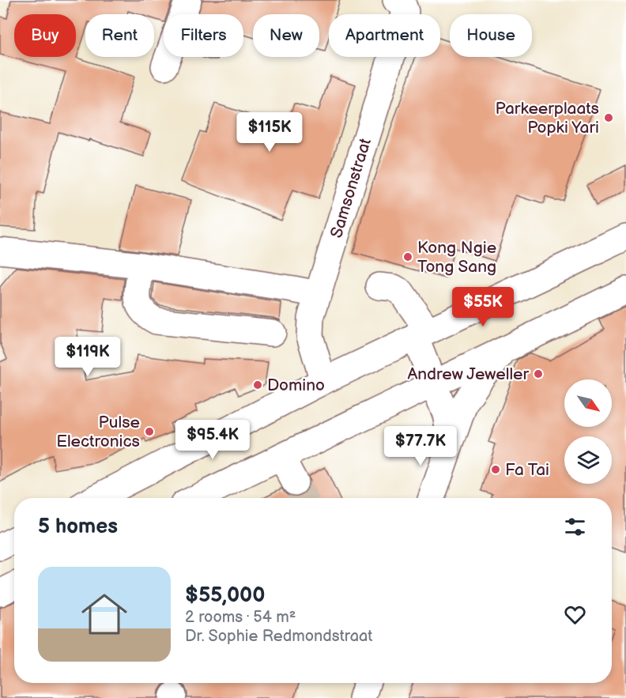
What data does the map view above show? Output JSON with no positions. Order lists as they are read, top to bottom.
{
  "streets": {
    "street": ["Samsonstraat"]
  },
  "places": [
    "Parkeerplaats Popki Yari",
    "Kong Ngie Tong Sang",
    "Andrew Jeweller",
    "Domino",
    "Pulse Electronics",
    "Fa Tai"
  ],
  "north": "bottom right",
  "page": {
    "chip": [
      "Buy",
      "Rent",
      "Filters",
      "New",
      "Apartment",
      "House"
    ],
    "price": [
      "$115K",
      "$55K",
      "$119K",
      "$95.4K",
      "$77.7K"
    ],
    "heading": "5 homes",
    "list": [
      {
        "name": "$55,000",
        "note": "2 rooms · 54 m² · Dr. Sophie Redmondstraat"
      }
    ]
  }
}
